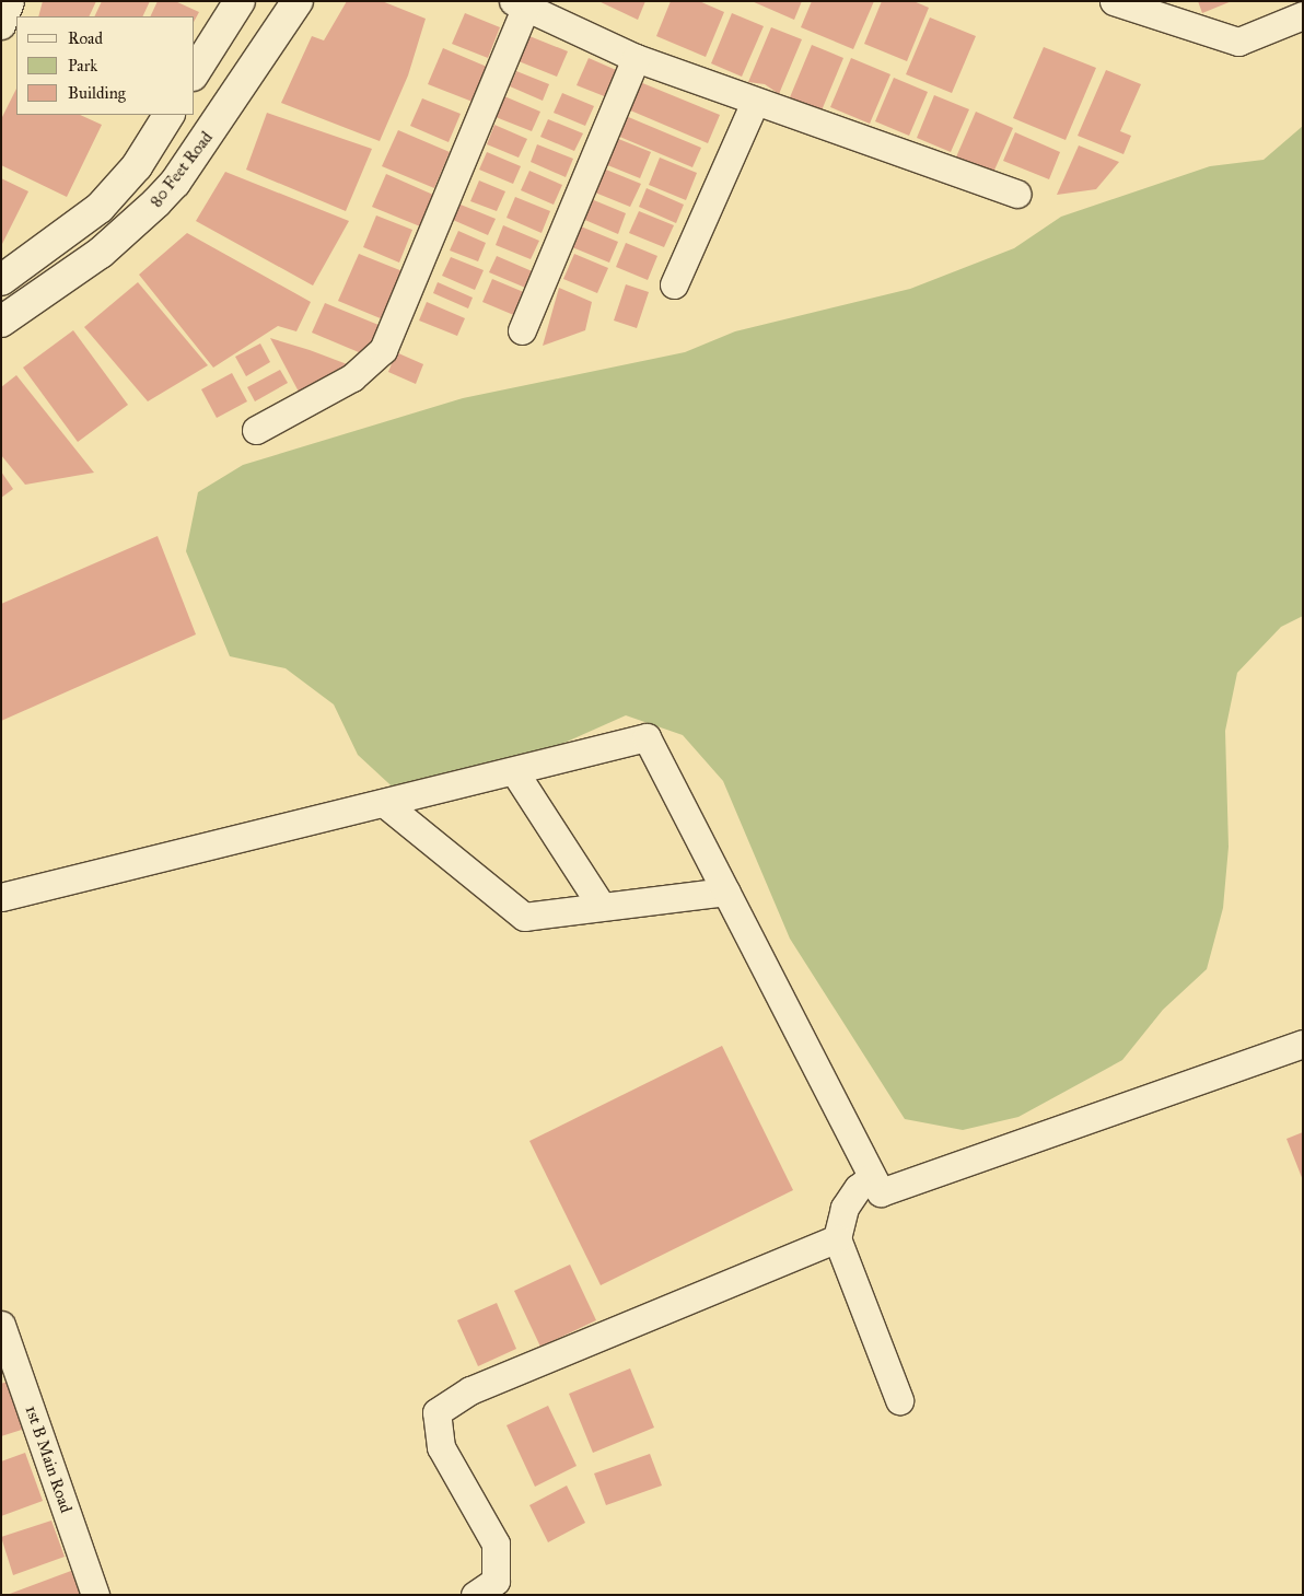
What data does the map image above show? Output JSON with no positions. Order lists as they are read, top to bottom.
{
  "streets": {
    "main road": ["80 Feet Road"],
    "street": ["1st B Main Road"]
  },
  "legend": ["Road", "Park", "Building"]
}
